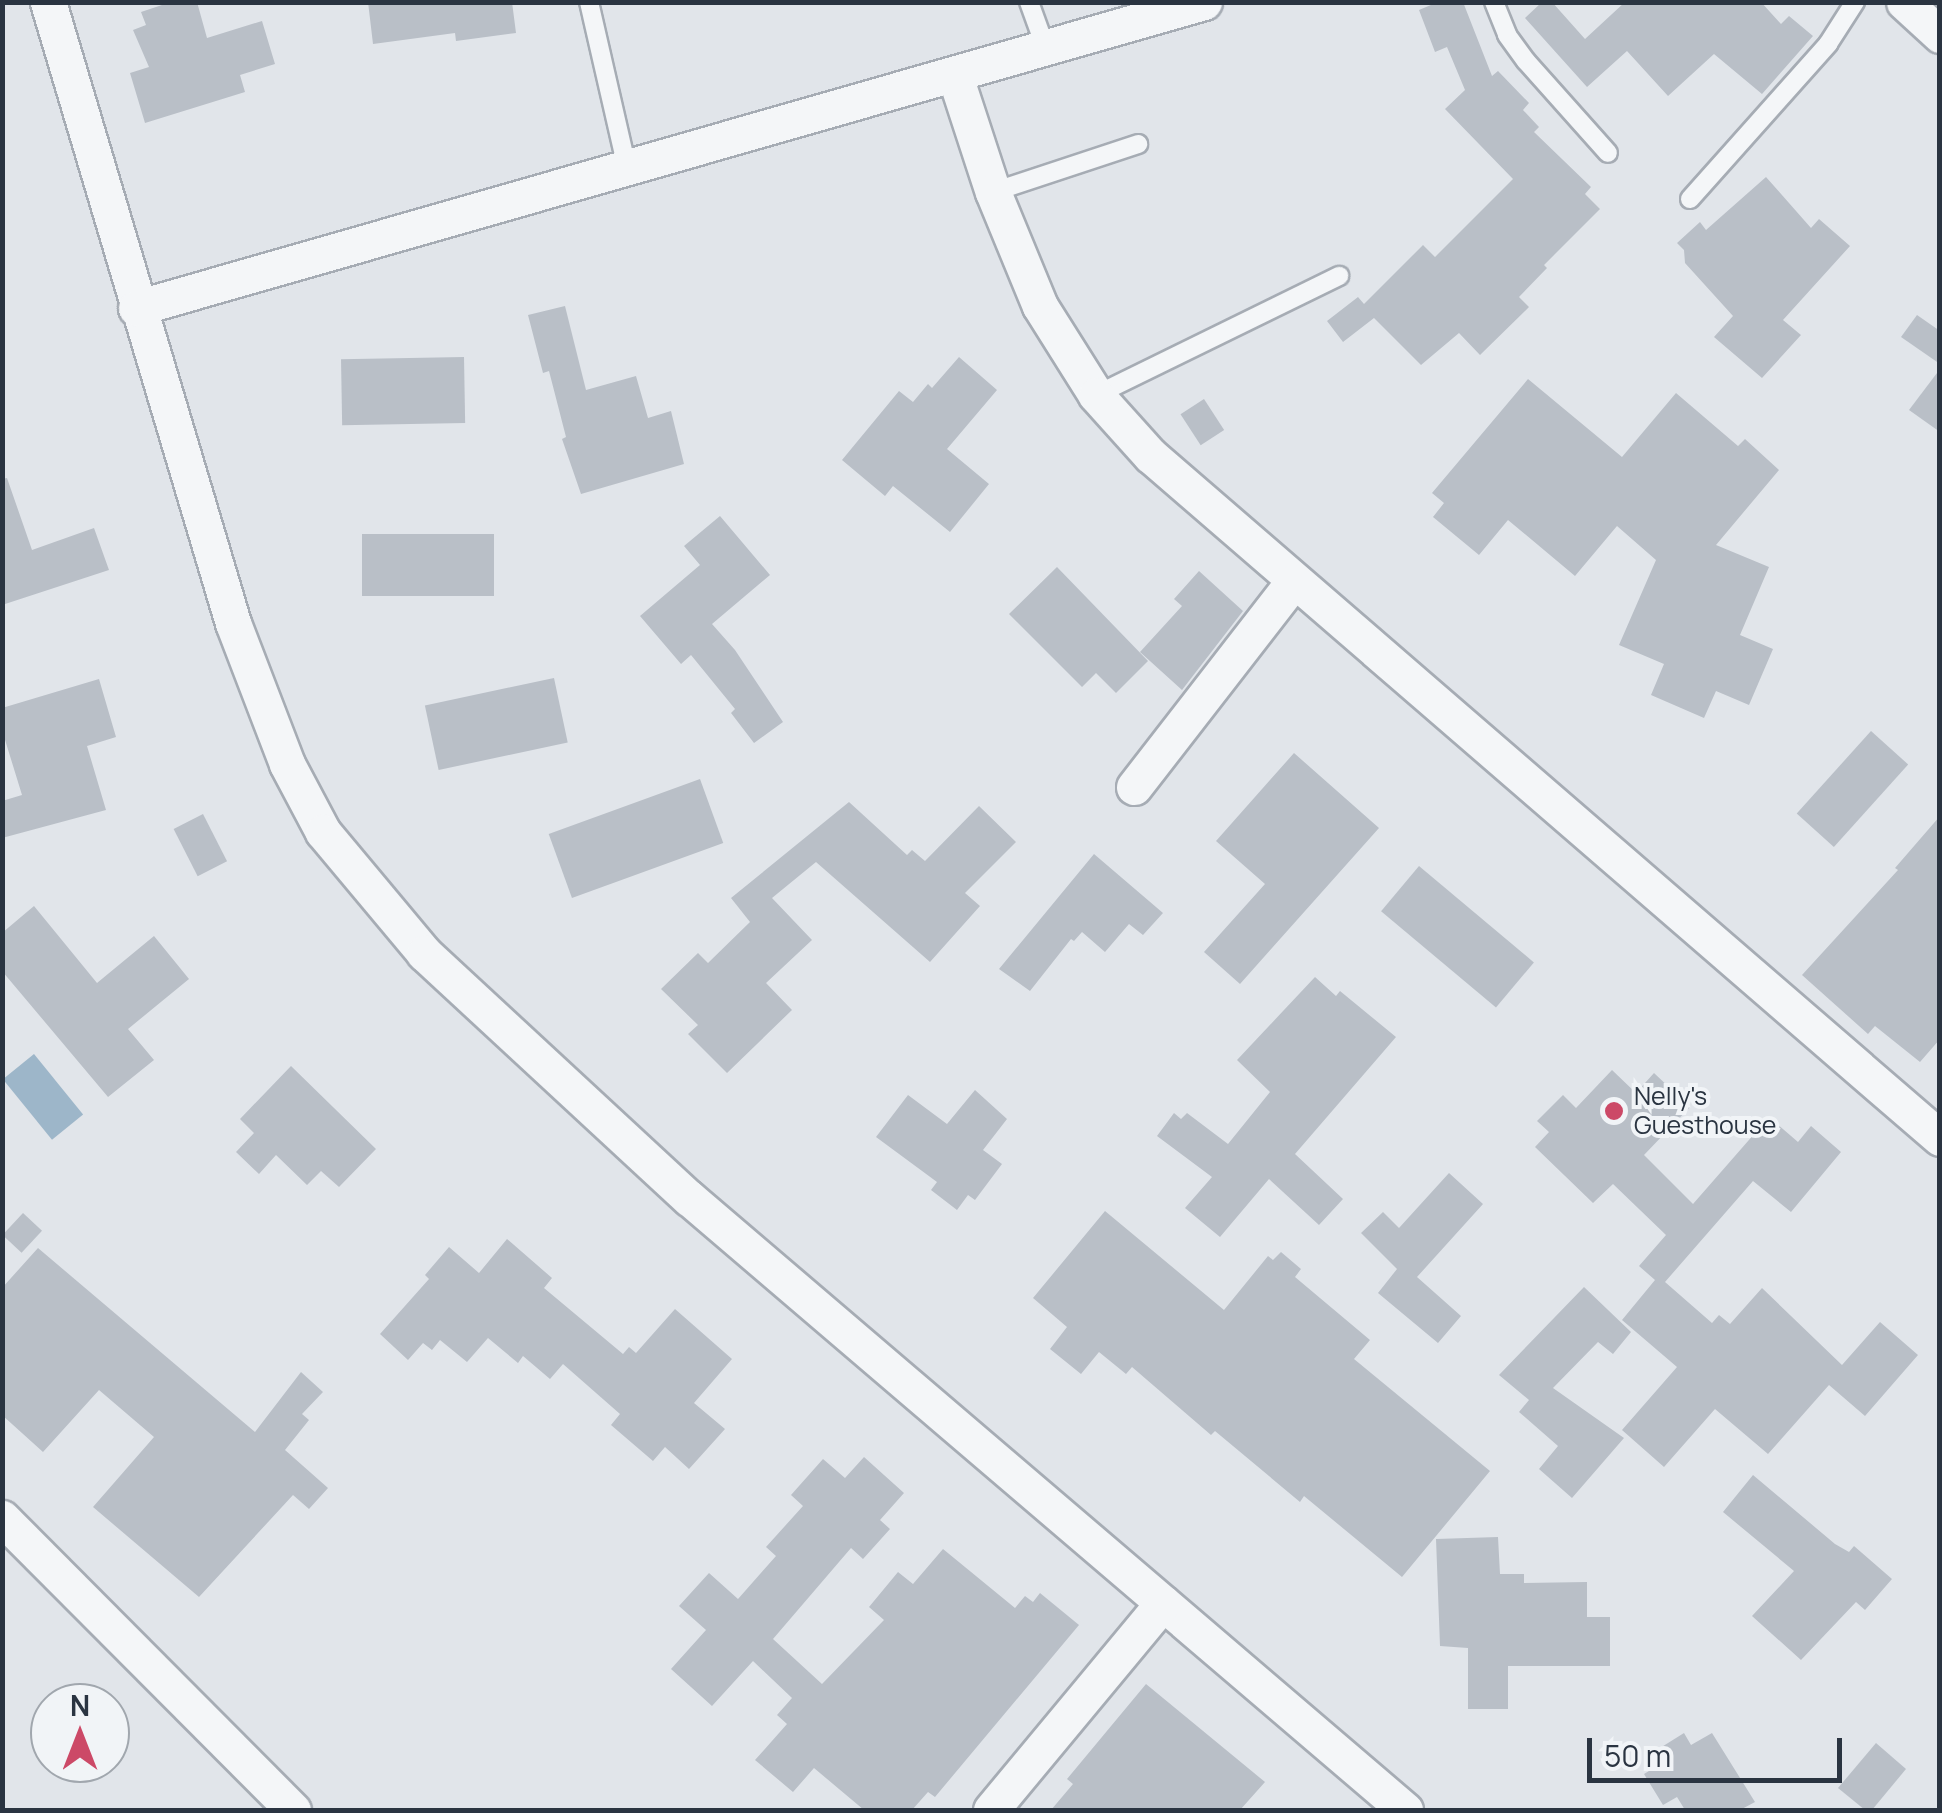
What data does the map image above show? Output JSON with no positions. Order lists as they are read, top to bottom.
{
  "places": ["Nelly's Guesthouse"],
  "scale_bar": "50 m",
  "north": "top"
}
